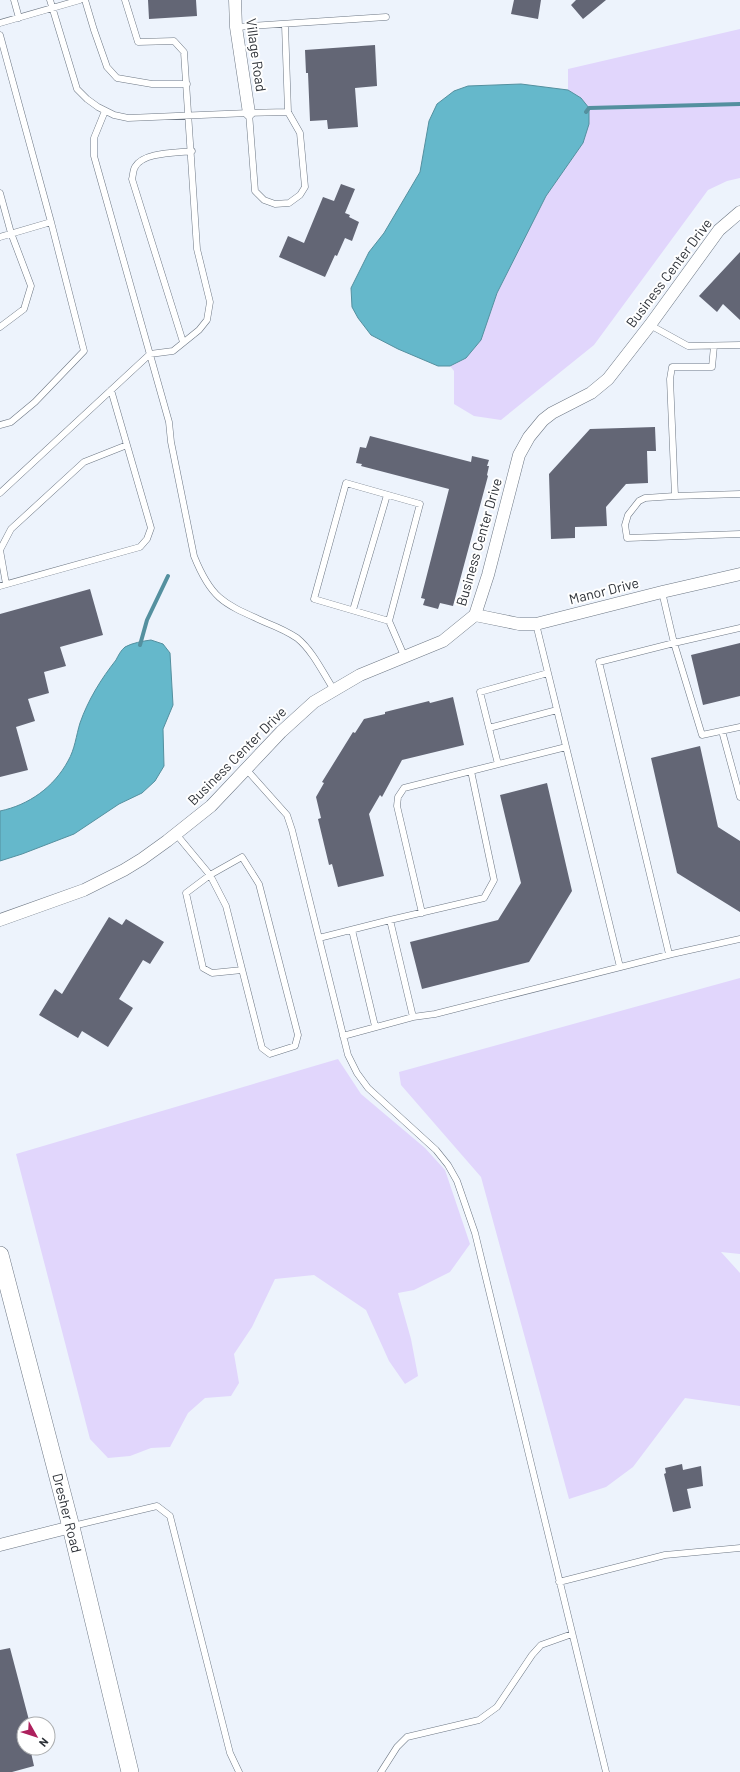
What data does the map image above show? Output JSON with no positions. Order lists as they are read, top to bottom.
{
  "streets": {
    "main road": ["Dresher Road"],
    "street": ["Village Road", "Business Center Drive", "Manor Drive"]
  },
  "crossings": [
    ["Business Center Drive", "Manor Drive"]
  ],
  "north": "bottom right"
}
